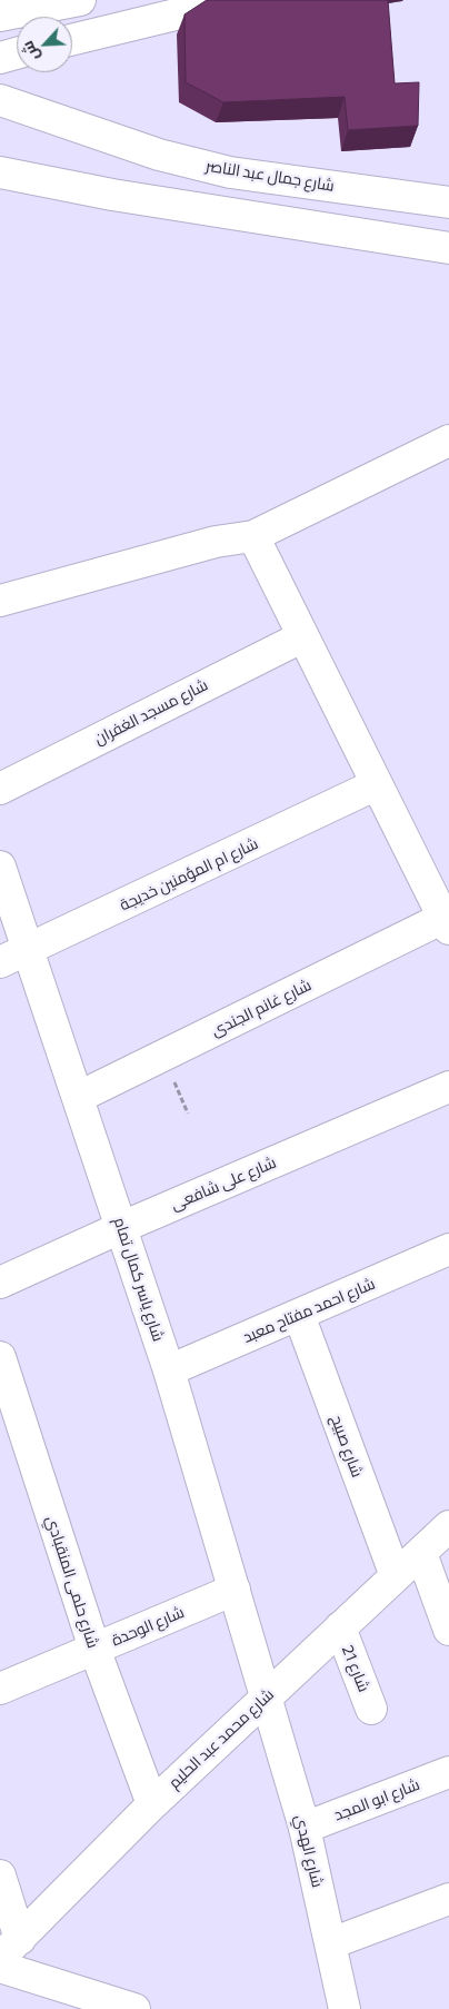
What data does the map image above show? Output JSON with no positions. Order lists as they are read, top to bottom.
{
  "streets": {
    "street": [
      "شارع جمال عبد الناصر",
      "شارع مسجد الغفران",
      "شارع ام المؤمنين خديجة",
      "شارع غانم الجندى",
      "شارع على شافعى",
      "شارع ياسر كمال تمام",
      "شارع احمد مفتاح معبد",
      "شارع صبيح",
      "شارع حلمى المنقبادي",
      "شارع الوحدة",
      "شارع 21",
      "شارع محمد عبد الحليم",
      "شارع ابو المجد",
      "شارع الهدي"
    ]
  },
  "crossings": [
    ["شارع ام المؤمنين خديجة", "شارع ياسر كمال تمام"],
    ["شارع غانم الجندى", "شارع ياسر كمال تمام"],
    ["شارع على شافعى", "شارع ياسر كمال تمام"],
    ["شارع ياسر كمال تمام", "شارع احمد مفتاح معبد"],
    ["شارع ياسر كمال تمام", "شارع الوحدة"],
    ["شارع ياسر كمال تمام", "شارع محمد عبد الحليم"],
    ["شارع ياسر كمال تمام", "شارع الهدي"],
    ["شارع احمد مفتاح معبد", "شارع صبيح"],
    ["شارع صبيح", "شارع محمد عبد الحليم"],
    ["شارع حلمى المنقبادي", "شارع الوحدة"],
    ["شارع حلمى المنقبادي", "شارع محمد عبد الحليم"],
    ["شارع 21", "شارع محمد عبد الحليم"],
    ["شارع محمد عبد الحليم", "شارع الهدي"],
    ["شارع ابو المجد", "شارع الهدي"]
  ],
  "north": "bottom left"
}
